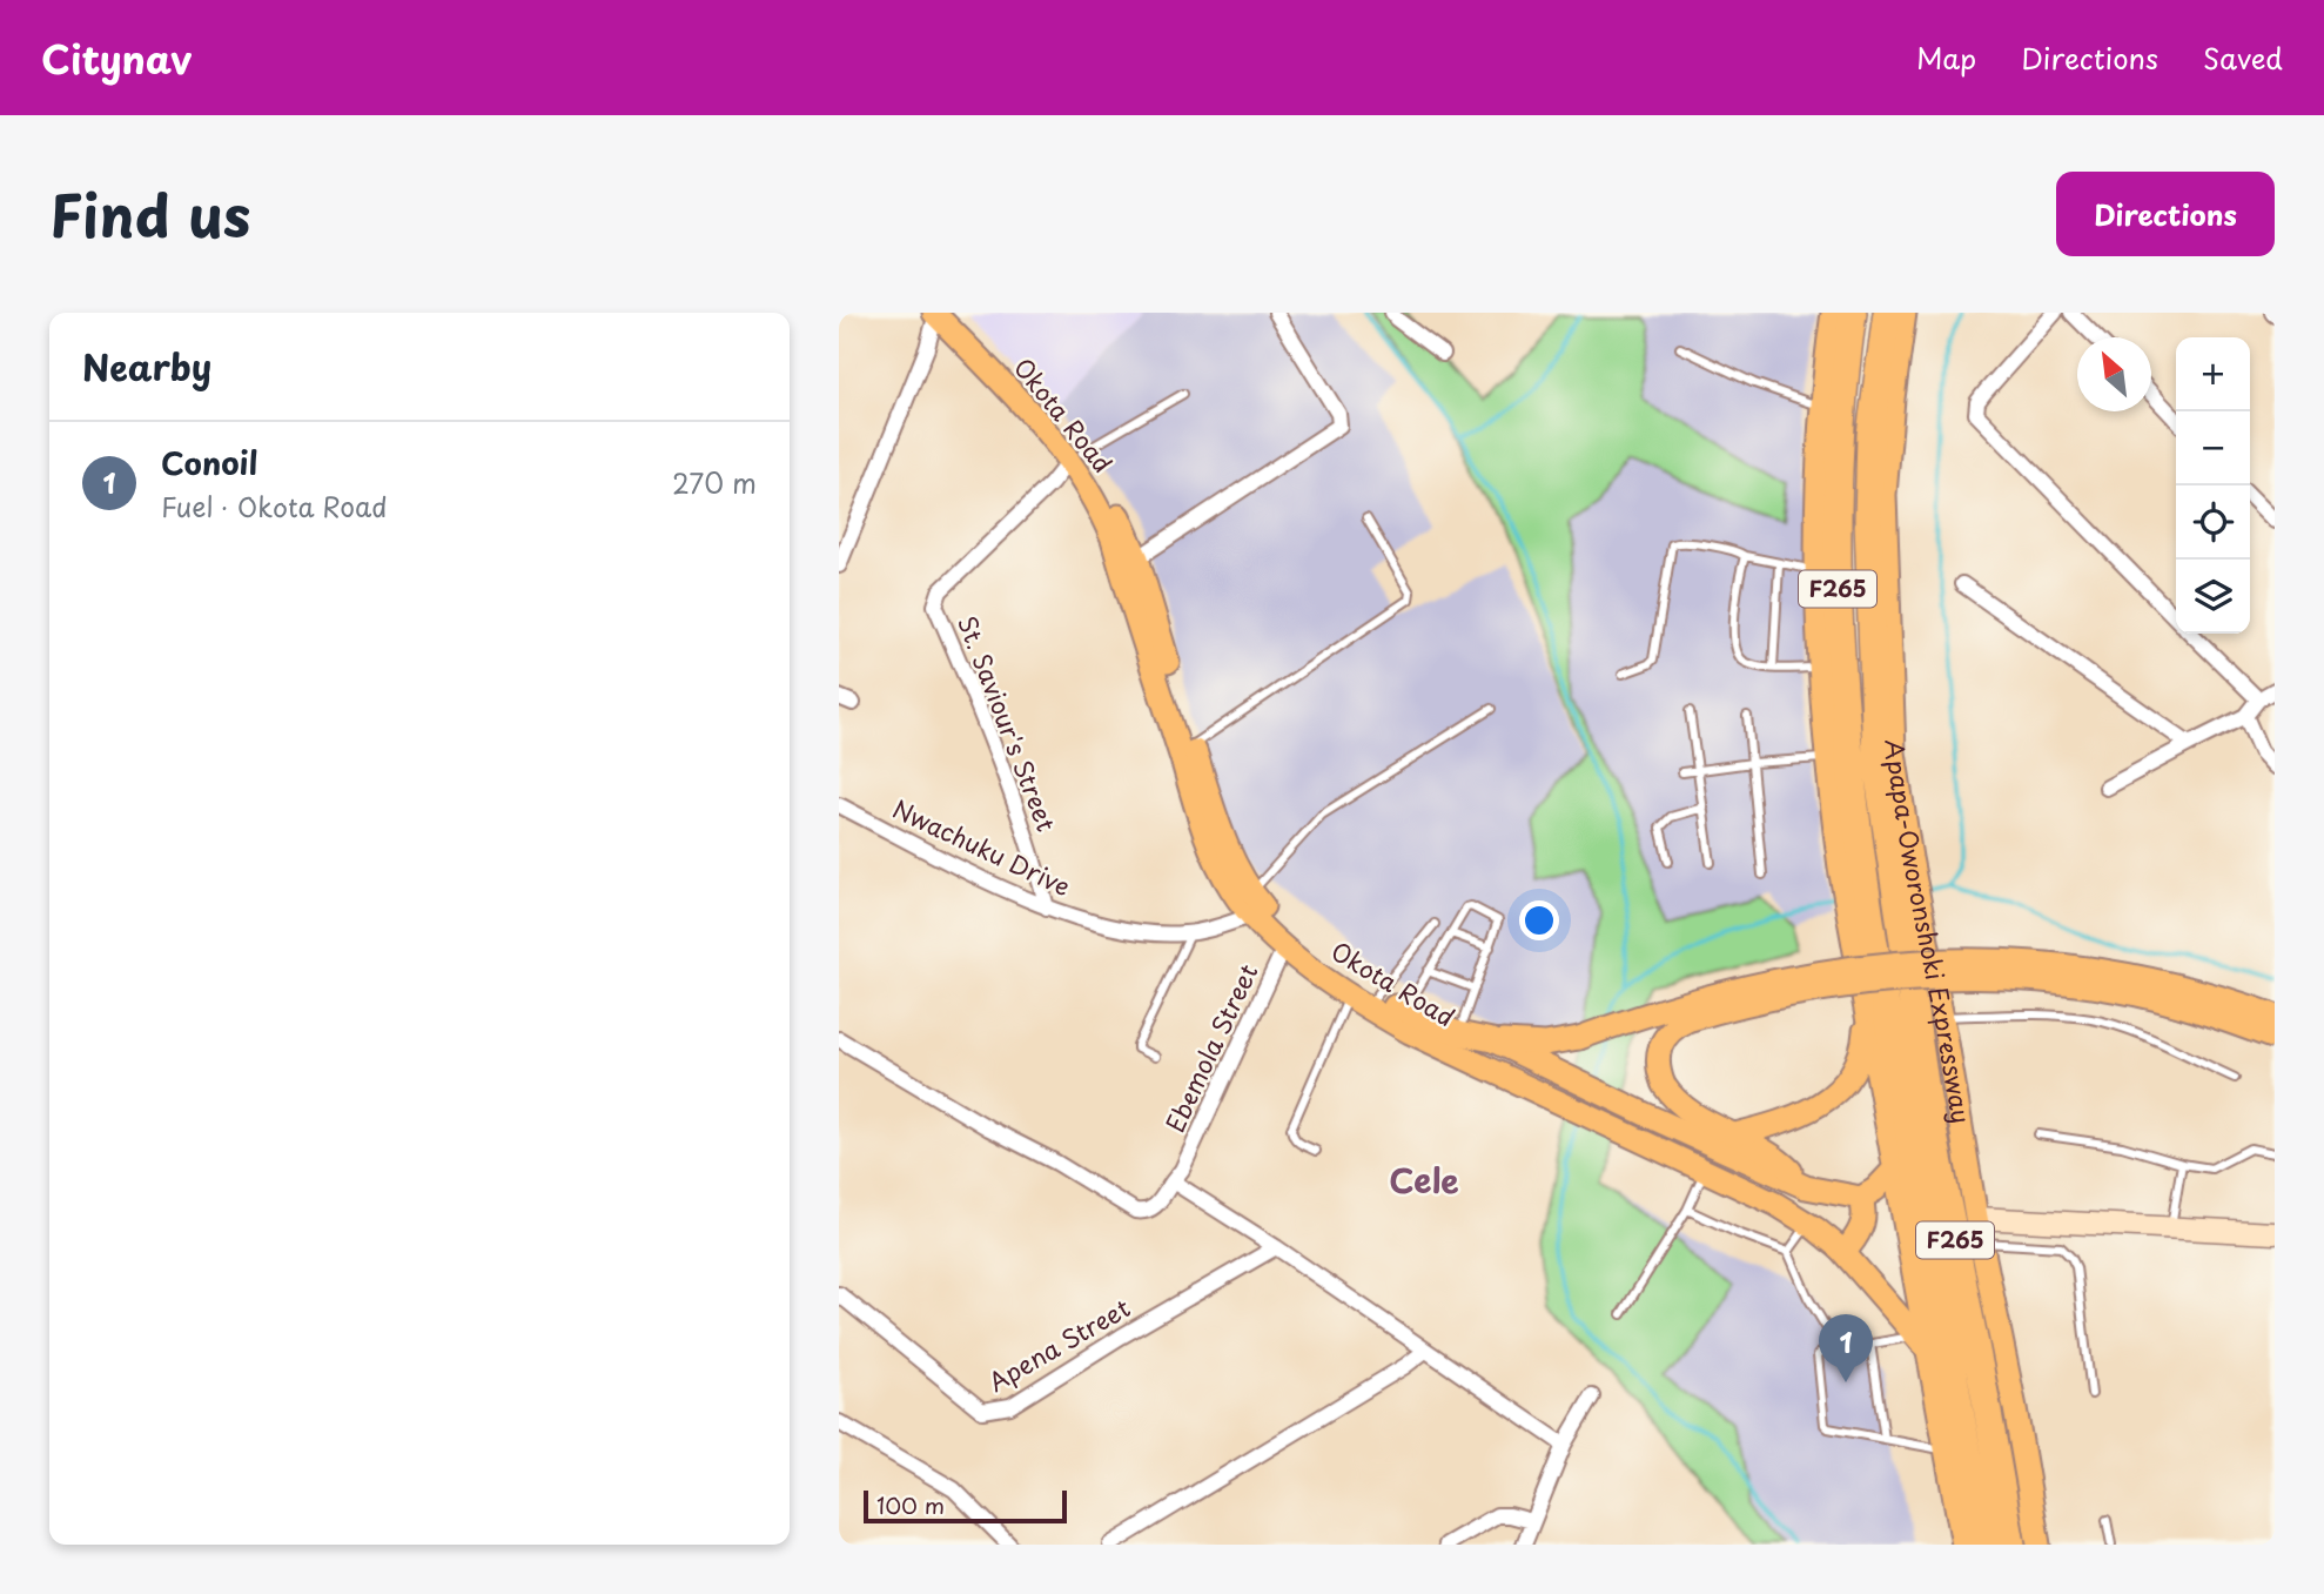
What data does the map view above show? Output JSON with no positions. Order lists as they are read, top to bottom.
{
  "streets": {
    "highway": ["F265", "Apapa-Oworonshoki Expressway"],
    "main road": ["Okota Road"],
    "street": [
      "St. Saviour's Street",
      "Nwachuku Drive",
      "Ebemola Street",
      "Apena Street"
    ]
  },
  "crossings": [
    ["Okota Road", "St. Saviour's Street"],
    ["Okota Road", "Nwachuku Drive"],
    ["Okota Road", "Apapa-Oworonshoki Expressway"],
    ["Okota Road", "Ebemola Street"],
    ["St. Saviour's Street", "Nwachuku Drive"]
  ],
  "districts": ["Cele"],
  "scale_bar": "100 m",
  "north": "top left",
  "page": {
    "header": "Citynav",
    "nav": ["Map", "Directions", "Saved"],
    "title": "Find us",
    "buttons": "Directions",
    "heading": "Nearby",
    "map_buttons": ["+", "−"],
    "list": [
      {
        "mark": "1",
        "name": "Conoil",
        "note": "Fuel · Okota Road",
        "value": "270 m"
      }
    ],
    "pins": "1",
    "scale": "100 m"
  }
}
